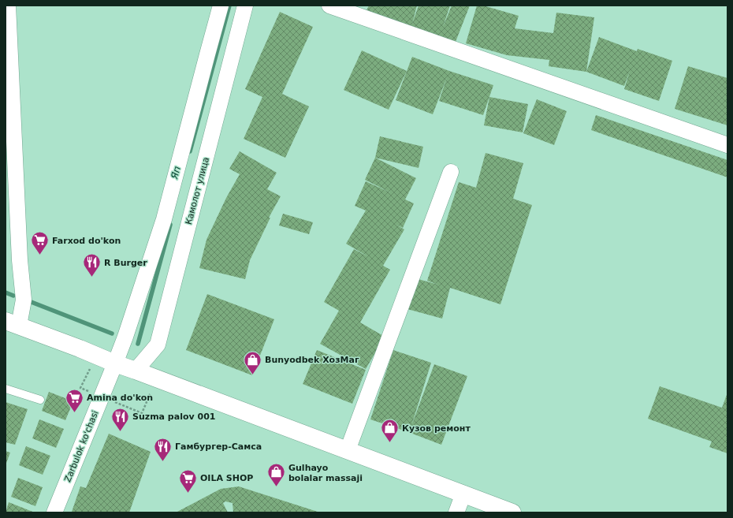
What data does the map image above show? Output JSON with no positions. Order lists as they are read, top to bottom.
{
  "streets": {
    "street": ["Камолот улица", "Zarbulok ko'chasi"]
  },
  "water": ["Яп"],
  "places": {
    "supermarket": ["Farxod do'kon", "Amina do'kon", "OILA SHOP"],
    "restaurant": ["R Burger", "Suzma palov 001", "Гамбургер-Самса"],
    "shop": ["Bunyodbek ХозМаг", "Кузов ремонт", "Gulhayo bolalar massaji"]
  }
}
